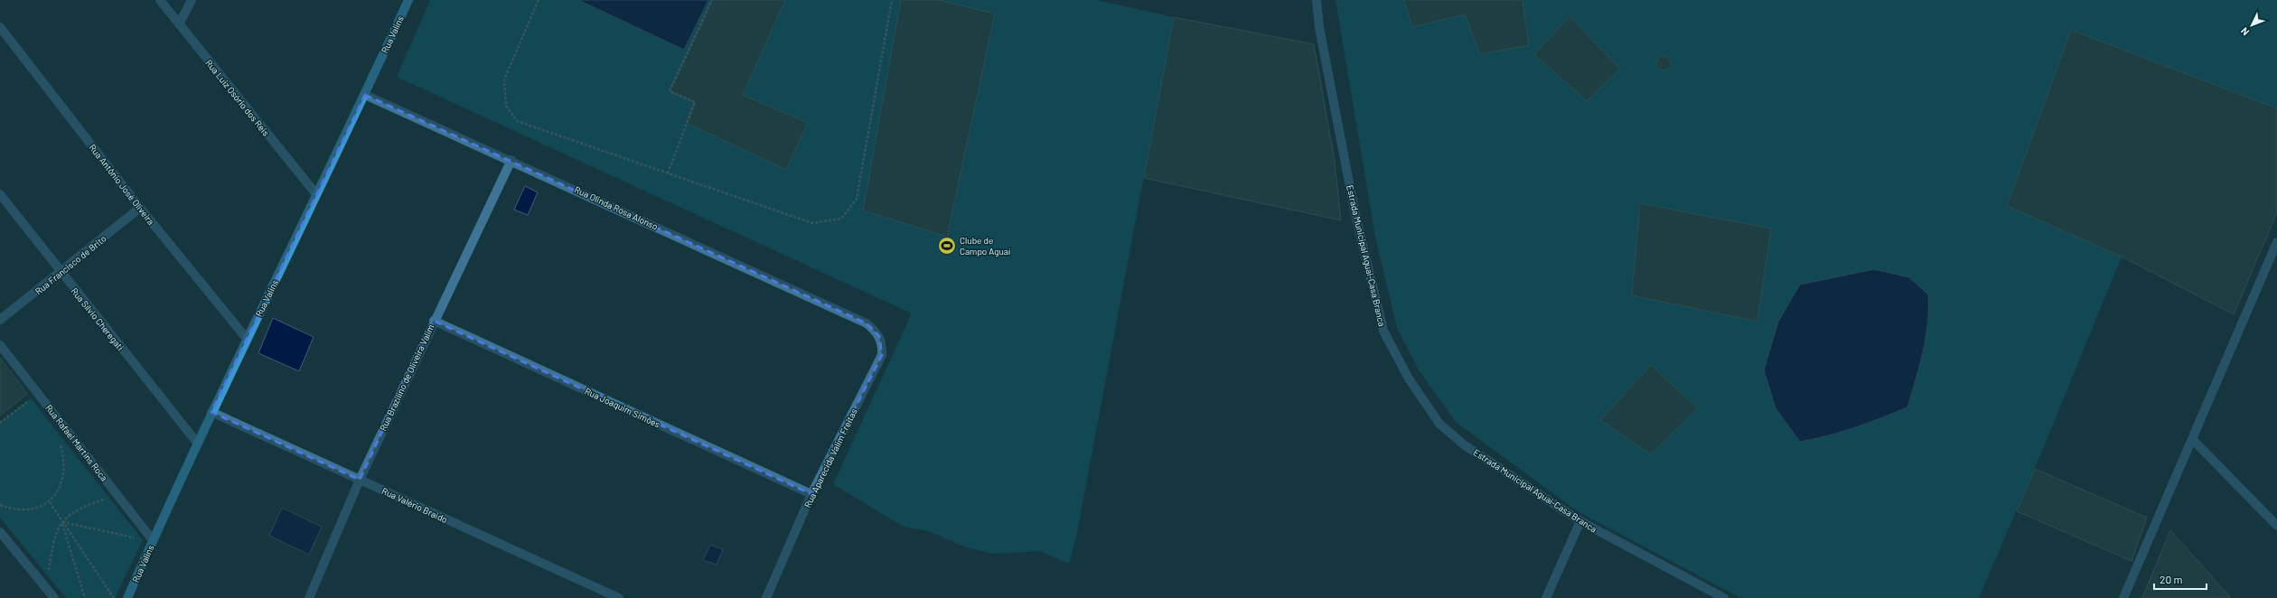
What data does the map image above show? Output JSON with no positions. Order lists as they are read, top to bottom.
{
  "streets": {
    "street": [
      "Rua Valins",
      "Rua Luiz Osório dos Reis",
      "Rua Antônio José Oliveira",
      "Rua Olinda Rosa Alonso",
      "Estrada Municipal Aguaí-Casa Branca",
      "Rua Francisco de Brito",
      "Rua Sílvio Cheregati",
      "Rua Brazilino de Oliveira Valim",
      "Rua Joaquim Simões",
      "Rua Rafael Martins Roca",
      "Rua Aparecida Valim Freitas",
      "Rua Valério Braido"
    ]
  },
  "crossings": [
    ["Rua Valins", "Rua Luiz Osório dos Reis"],
    ["Rua Valins", "Rua Antônio José Oliveira"],
    ["Rua Valins", "Rua Olinda Rosa Alonso"],
    ["Rua Valins", "Rua Sílvio Cheregati"],
    ["Rua Valins", "Rua Rafael Martins Roca"],
    ["Rua Valins", "Rua Valério Braido"],
    ["Rua Antônio José Oliveira", "Rua Francisco de Brito"],
    ["Rua Olinda Rosa Alonso", "Rua Brazilino de Oliveira Valim"],
    ["Rua Olinda Rosa Alonso", "Rua Aparecida Valim Freitas"],
    ["Rua Francisco de Brito", "Rua Sílvio Cheregati"],
    ["Rua Brazilino de Oliveira Valim", "Rua Joaquim Simões"],
    ["Rua Brazilino de Oliveira Valim", "Rua Valério Braido"],
    ["Rua Joaquim Simões", "Rua Aparecida Valim Freitas"]
  ],
  "places": {
    "sports": ["Clube de Campo Aguaí"]
  },
  "scale_bar": "20 m",
  "north": "bottom left"
}
